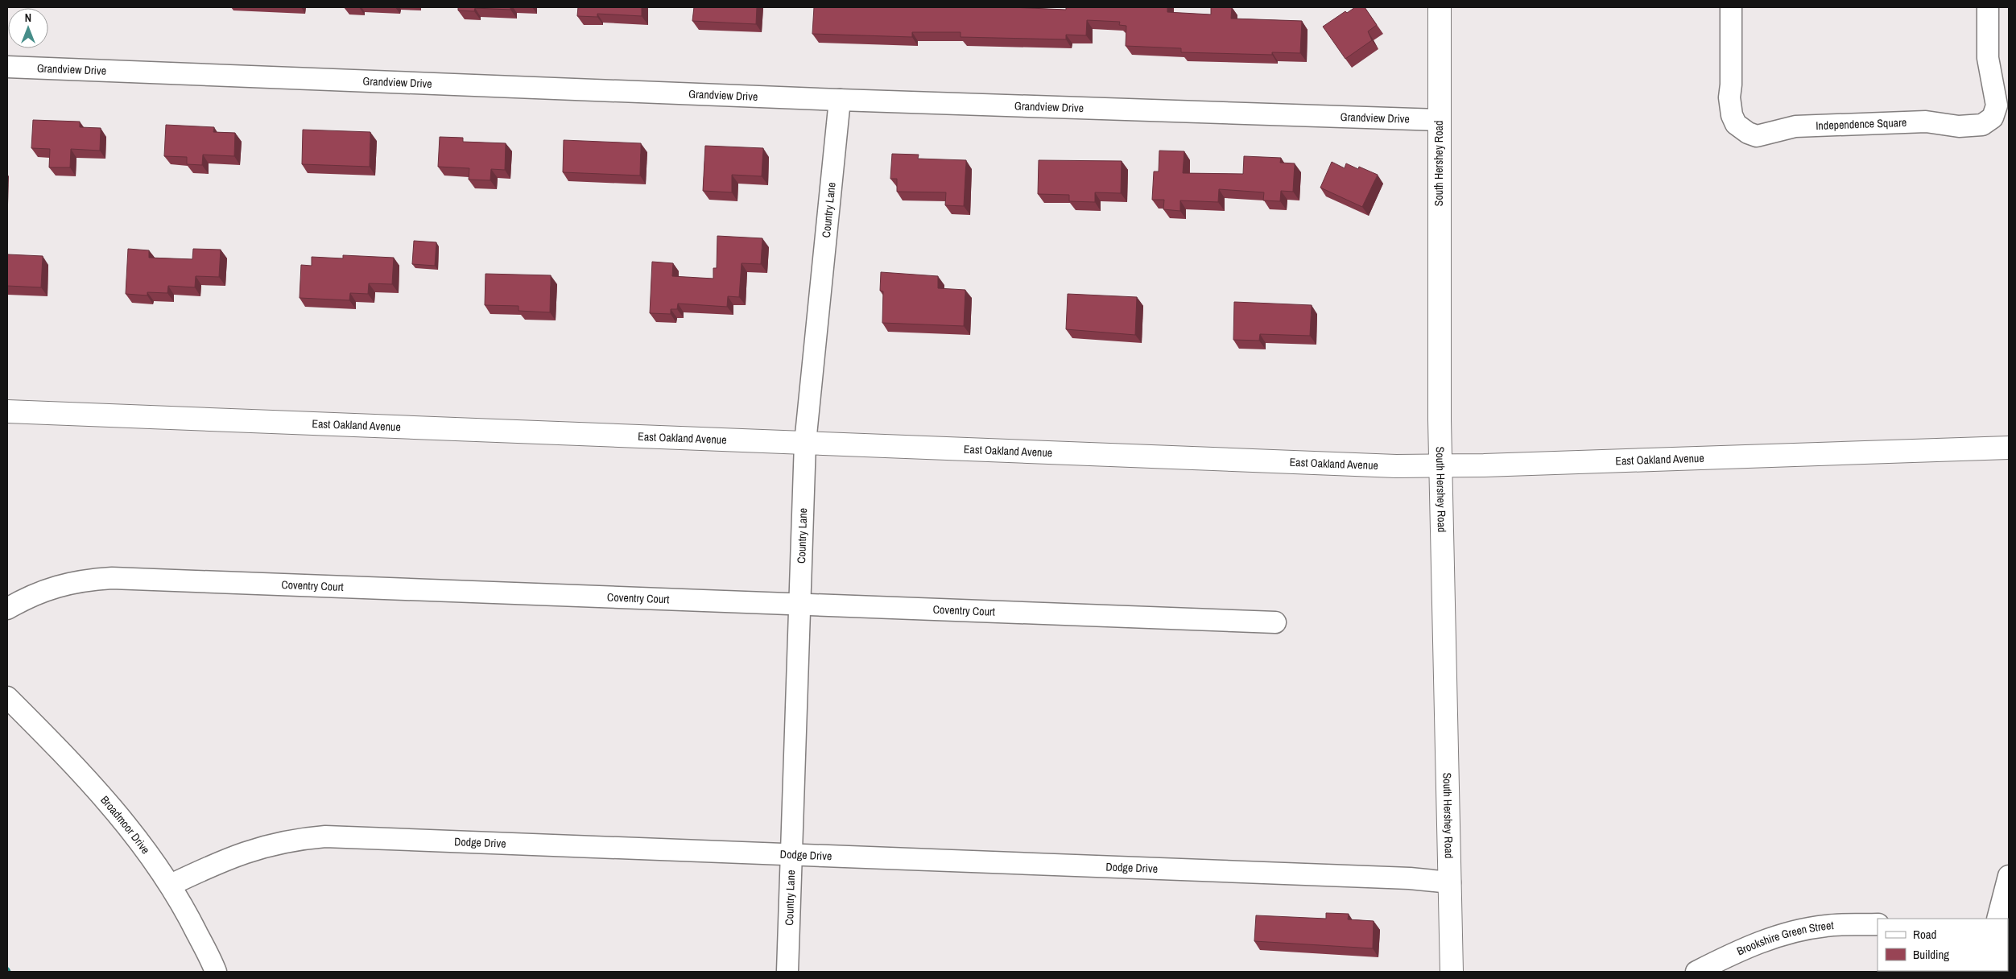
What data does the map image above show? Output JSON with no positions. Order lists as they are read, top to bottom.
{
  "streets": {
    "main road": ["South Hershey Road", "East Oakland Avenue"],
    "street": [
      "Grandview Drive",
      "Independence Square",
      "Country Lane",
      "Coventry Court",
      "Broadmoor Drive",
      "Dodge Drive",
      "Brookshire Green Street"
    ]
  },
  "crossings": [
    ["Grandview Drive", "South Hershey Road"],
    ["Grandview Drive", "Country Lane"],
    ["South Hershey Road", "East Oakland Avenue"],
    ["South Hershey Road", "Dodge Drive"],
    ["Country Lane", "East Oakland Avenue"],
    ["Country Lane", "Coventry Court"],
    ["Country Lane", "Dodge Drive"],
    ["Broadmoor Drive", "Dodge Drive"]
  ],
  "legend": ["Road", "Building"],
  "north": "top"
}
